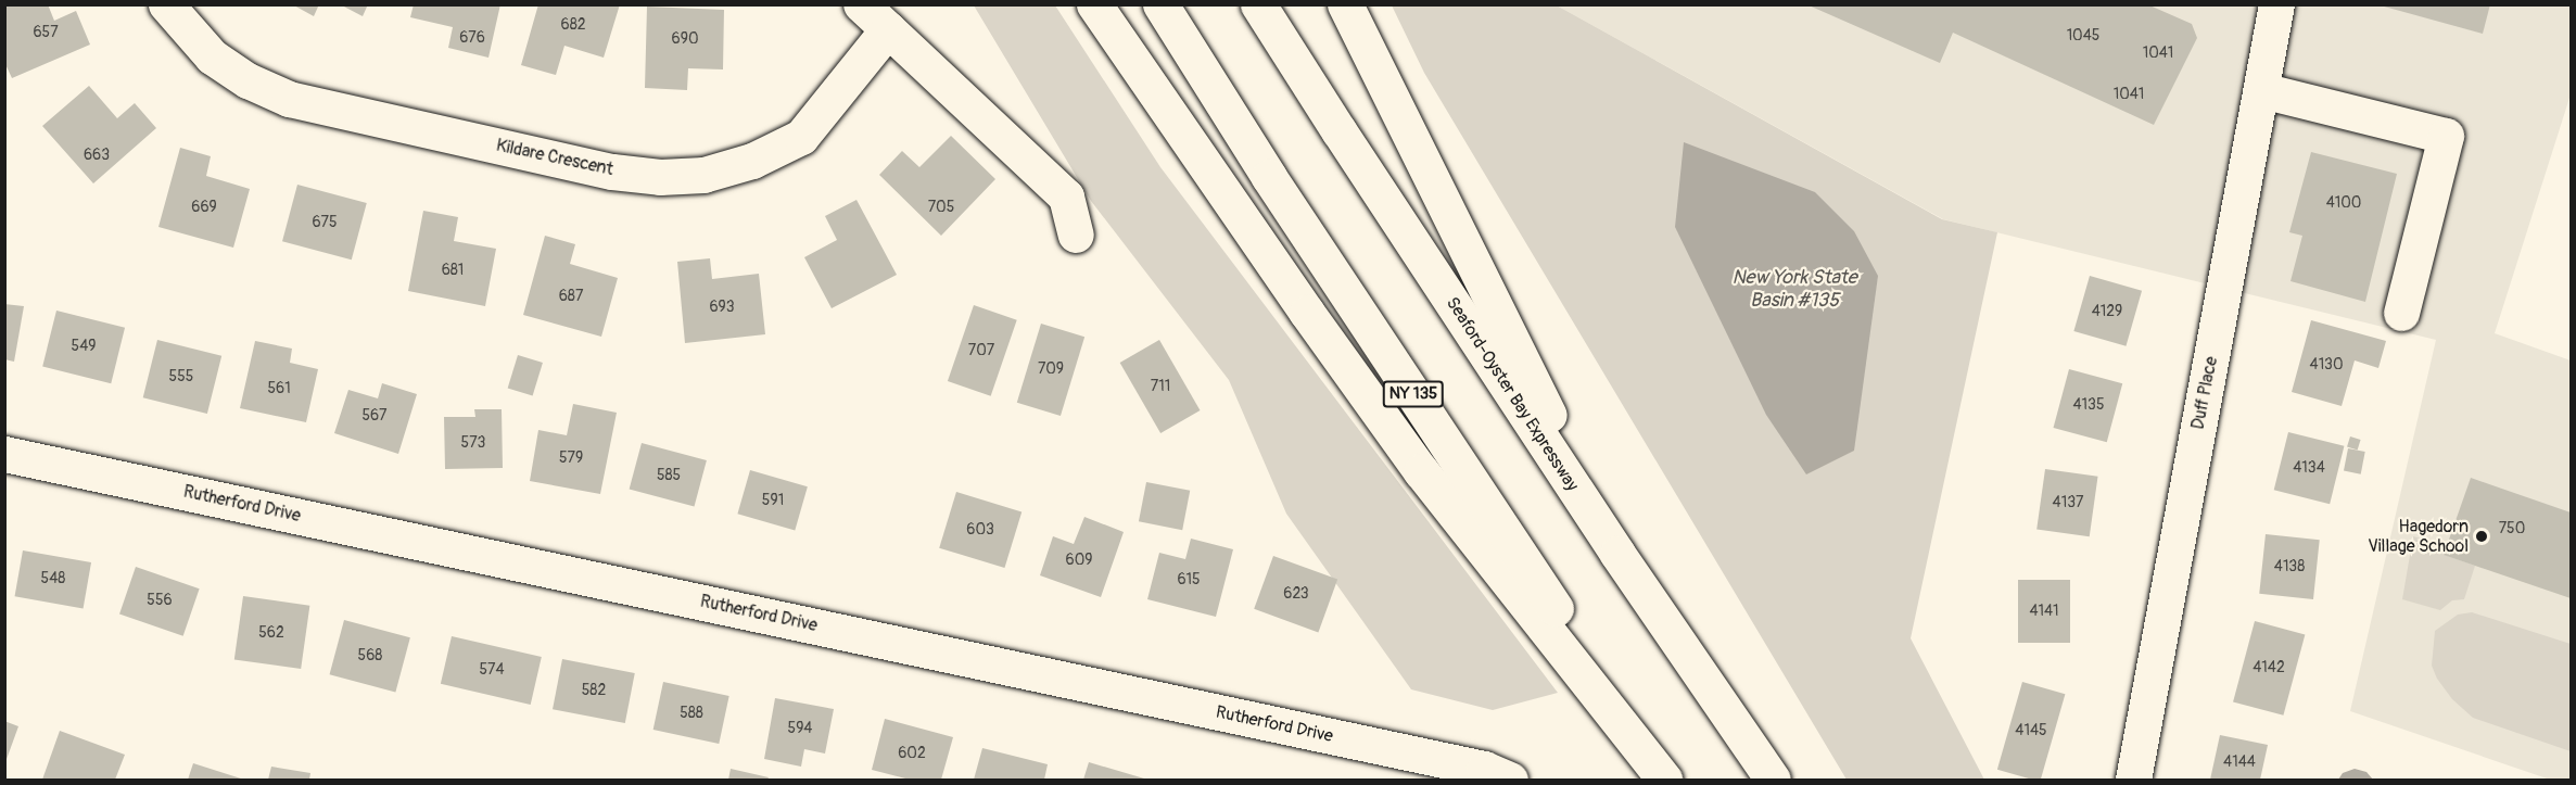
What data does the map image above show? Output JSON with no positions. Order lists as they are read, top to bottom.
{
  "streets": {
    "main road": [
      "Kildare Crescent",
      "Duff Place",
      "NY 135",
      "Seaford-Oyster Bay Expressway",
      "Rutherford Drive"
    ]
  },
  "water": ["New York State Basin #135"],
  "places": ["Hagedorn Village School"],
  "house_numbers": [
    "682",
    "657",
    "1045",
    "676",
    "690",
    "1041",
    "1041",
    "663",
    "4100",
    "669",
    "705",
    "675",
    "681",
    "687",
    "693",
    "4129",
    "549",
    "707",
    "4130",
    "709",
    "555",
    "711",
    "561",
    "4135",
    "567",
    "573",
    "579",
    "4134",
    "585",
    "591",
    "4137",
    "750",
    "603",
    "609",
    "4138",
    "548",
    "615",
    "623",
    "556",
    "4141",
    "562",
    "568",
    "4142",
    "574",
    "582",
    "588",
    "594",
    "4145",
    "602",
    "4144"
  ]
}
